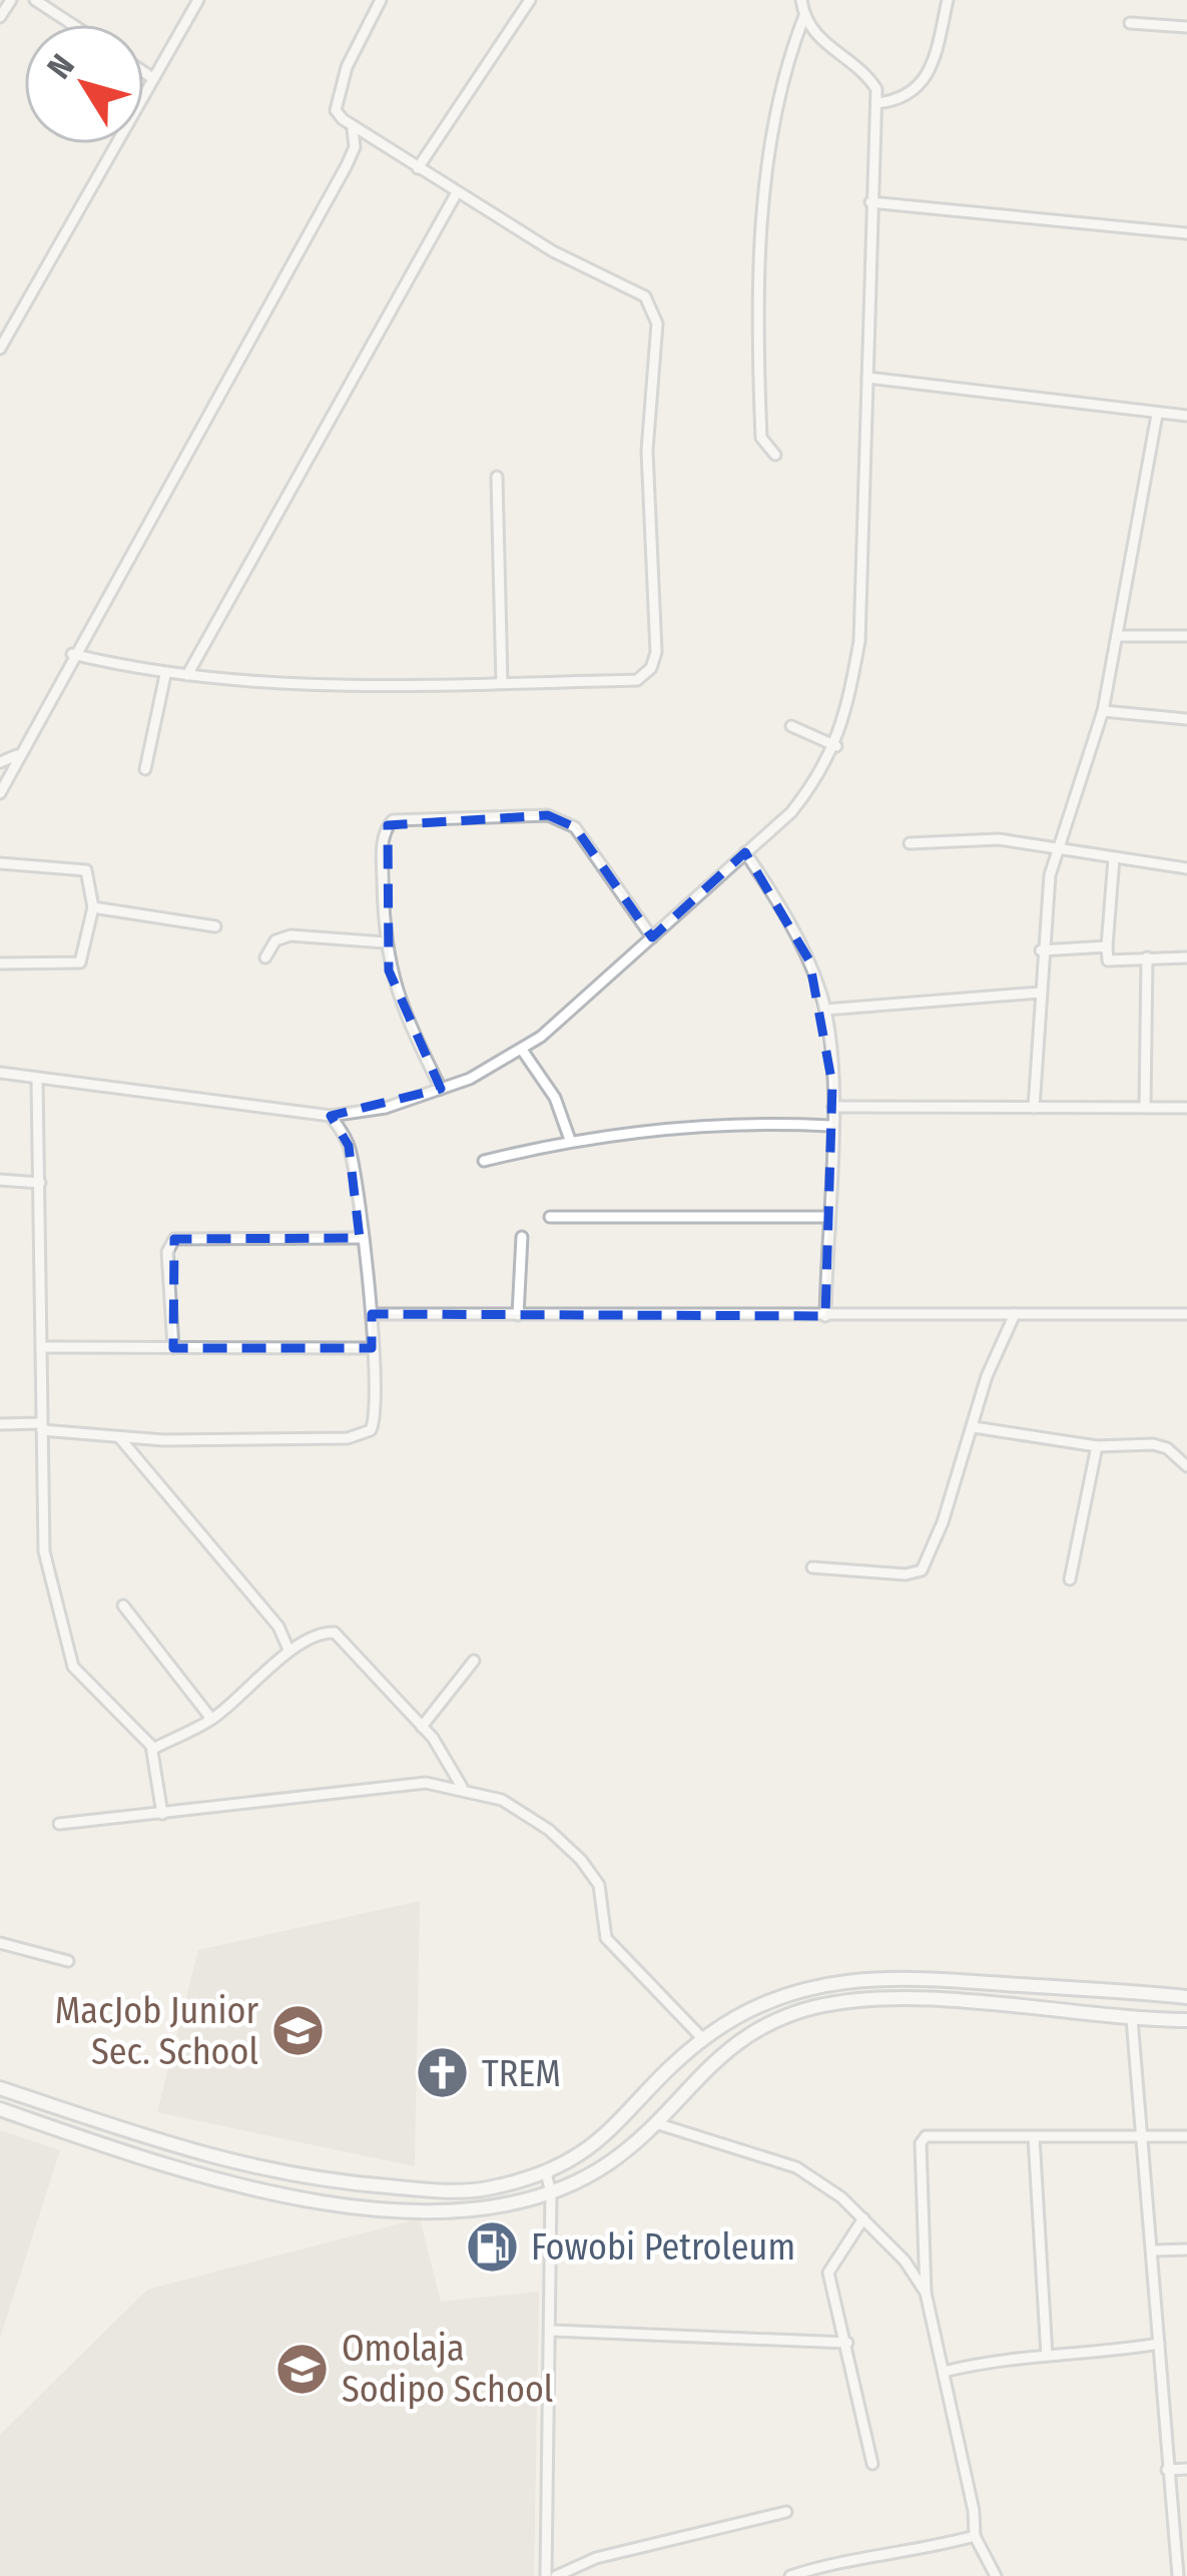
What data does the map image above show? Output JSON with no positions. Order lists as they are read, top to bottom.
{
  "places": {
    "school or university": ["MacJob Junior Sec. School", "Omolaja Sodipo School"],
    "church": ["TREM"],
    "fuel station": ["Fowobi Petroleum"]
  },
  "north": "top left"
}
